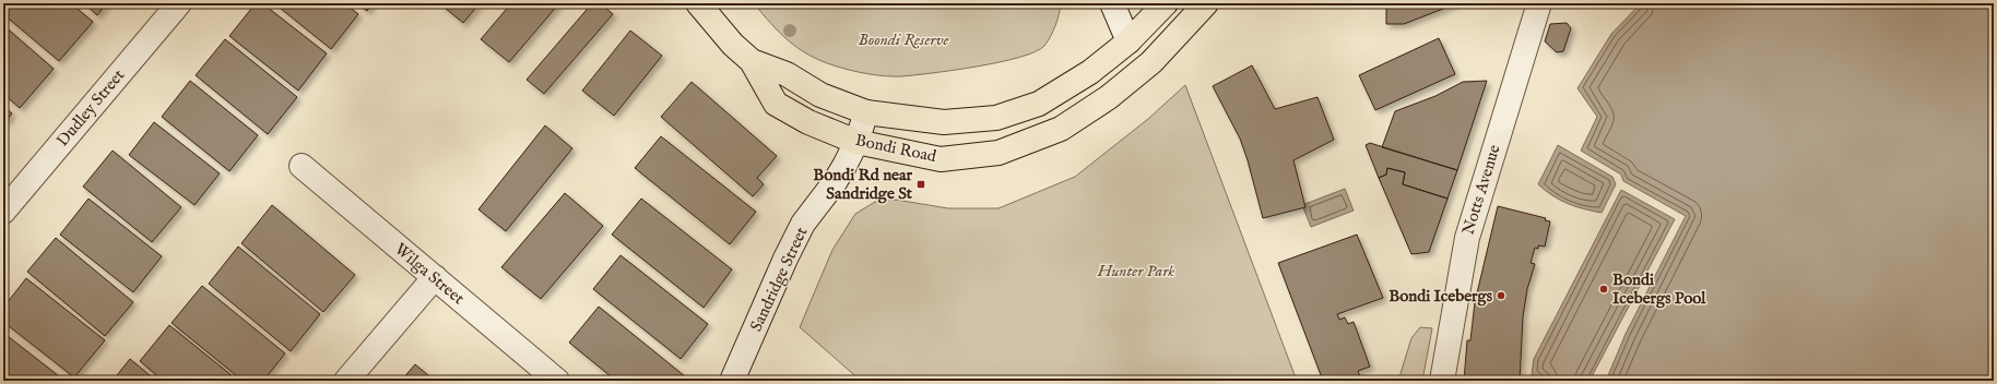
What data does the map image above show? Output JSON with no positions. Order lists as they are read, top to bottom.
{
  "streets": {
    "main road": ["Bondi Road"],
    "street": [
      "Dudley Street",
      "Notts Avenue",
      "Wilga Street",
      "Sandridge Street"
    ]
  },
  "crossings": [
    ["Bondi Road", "Sandridge Street"]
  ],
  "parks": ["Boondi Reserve", "Hunter Park"],
  "places": {
    "transit": ["Bondi Rd near Sandridge St"],
    "other": ["Bondi Icebergs Pool", "Bondi Icebergs"]
  }
}
